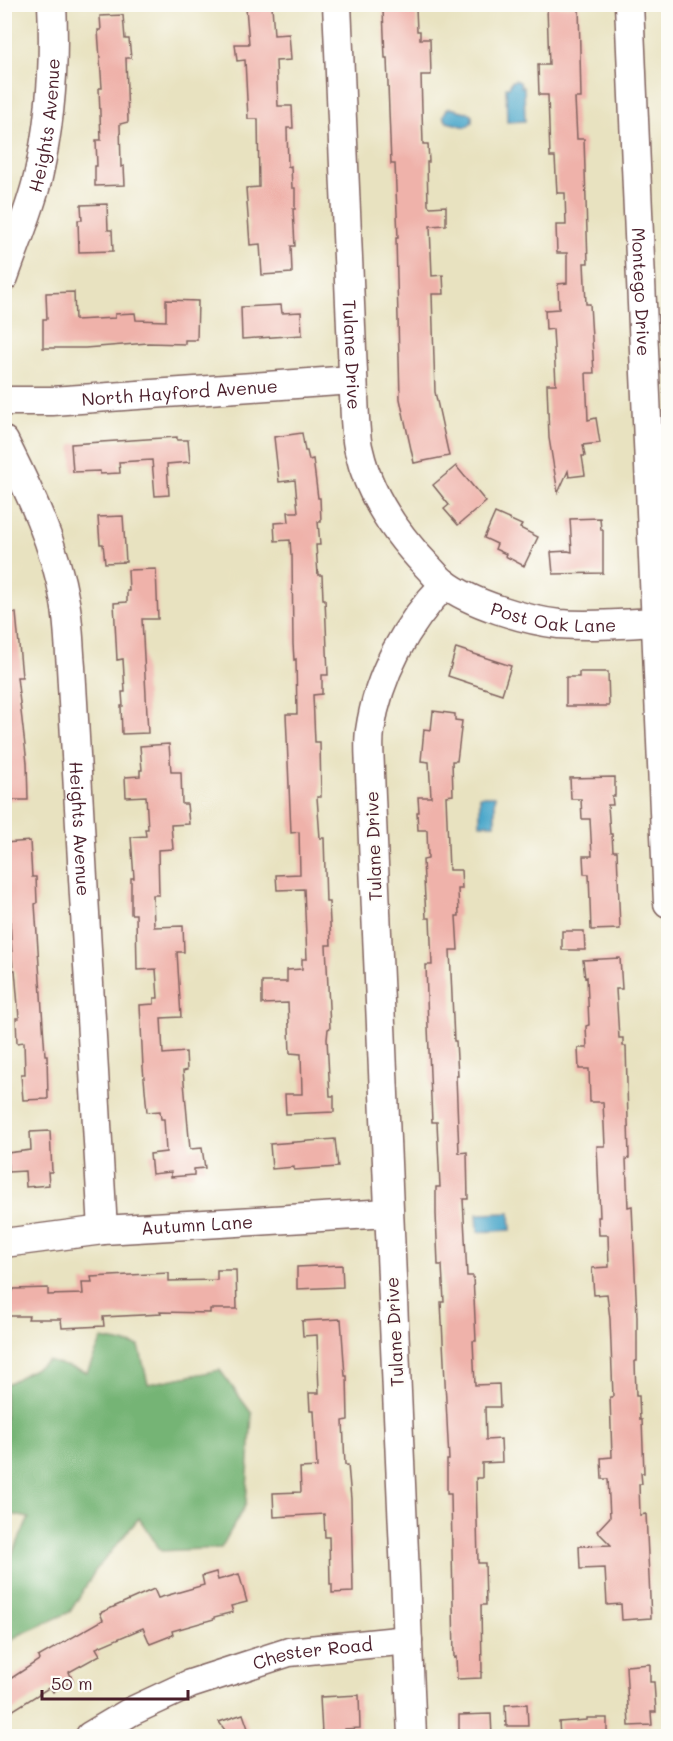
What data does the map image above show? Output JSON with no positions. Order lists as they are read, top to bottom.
{
  "streets": {
    "street": [
      "Heights Avenue",
      "Montego Drive",
      "Tulane Drive",
      "North Hayford Avenue",
      "Post Oak Lane",
      "Autumn Lane",
      "Chester Road"
    ]
  },
  "crossings": [
    ["Heights Avenue", "Autumn Lane"],
    ["Montego Drive", "Post Oak Lane"],
    ["Tulane Drive", "North Hayford Avenue"],
    ["Tulane Drive", "Post Oak Lane"],
    ["Tulane Drive", "Autumn Lane"],
    ["Tulane Drive", "Chester Road"]
  ],
  "scale_bar": "50 m"
}
